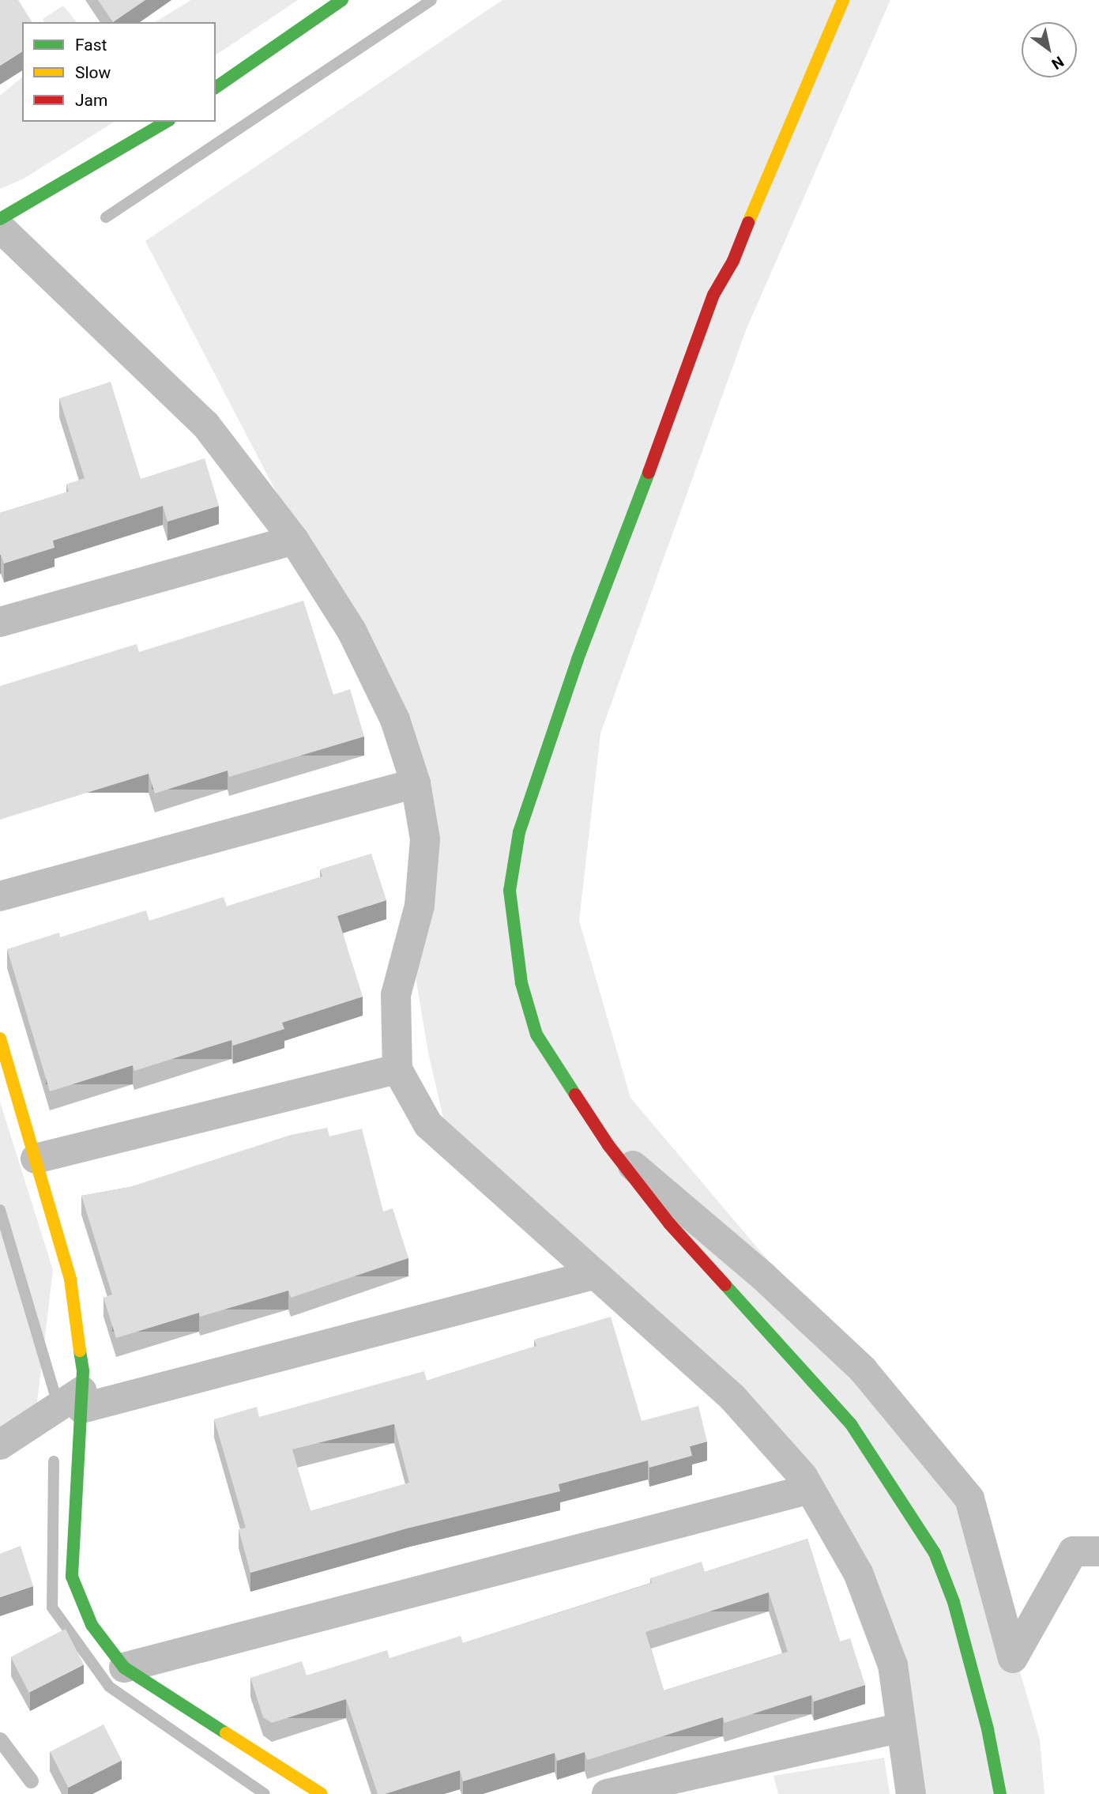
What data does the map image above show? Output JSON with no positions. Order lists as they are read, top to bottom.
{
  "legend": ["Fast", "Slow", "Jam"],
  "north": "bottom right"
}
